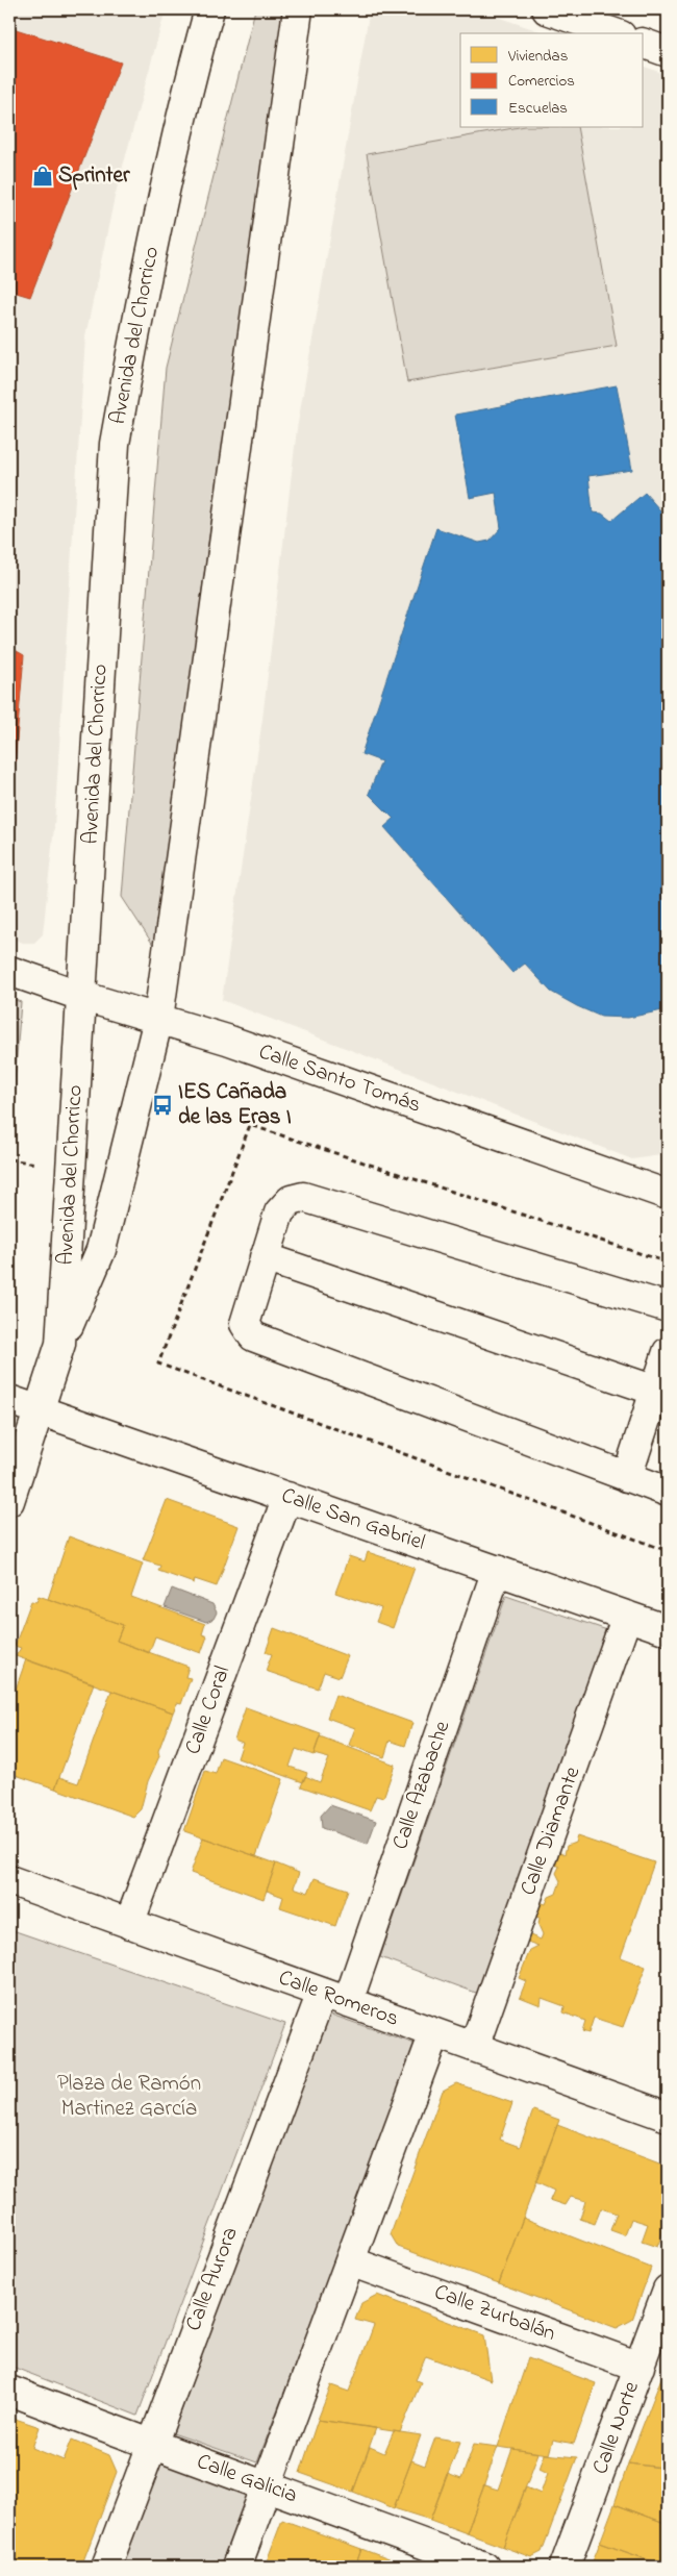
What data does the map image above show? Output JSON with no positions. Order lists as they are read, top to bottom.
{
  "streets": {
    "street": [
      "Avenida del Chorrico",
      "Calle Santo Tomás",
      "Calle San Gabriel",
      "Calle Coral",
      "Calle Azabache",
      "Calle Diamante",
      "Calle Romeros",
      "Calle Aurora",
      "Calle Zurbalán",
      "Calle Norte",
      "Calle Galicia"
    ]
  },
  "crossings": [
    ["Avenida del Chorrico", "Calle Santo Tomás"],
    ["Avenida del Chorrico", "Calle San Gabriel"],
    ["Calle San Gabriel", "Calle Coral"],
    ["Calle San Gabriel", "Calle Azabache"],
    ["Calle San Gabriel", "Calle Diamante"],
    ["Calle Coral", "Calle Romeros"],
    ["Calle Azabache", "Calle Romeros"],
    ["Calle Azabache", "Calle Aurora"],
    ["Calle Diamante", "Calle Romeros"],
    ["Calle Romeros", "Calle Aurora"],
    ["Calle Aurora", "Calle Galicia"],
    ["Calle Zurbalán", "Calle Norte"]
  ],
  "parks": ["Plaza de Ramón Martinez García"],
  "places": {
    "shop": ["Sprinter"],
    "bus stop": ["IES Cañada de las Eras I"]
  },
  "legend": ["Viviendas", "Comercios", "Escuelas"]
}
